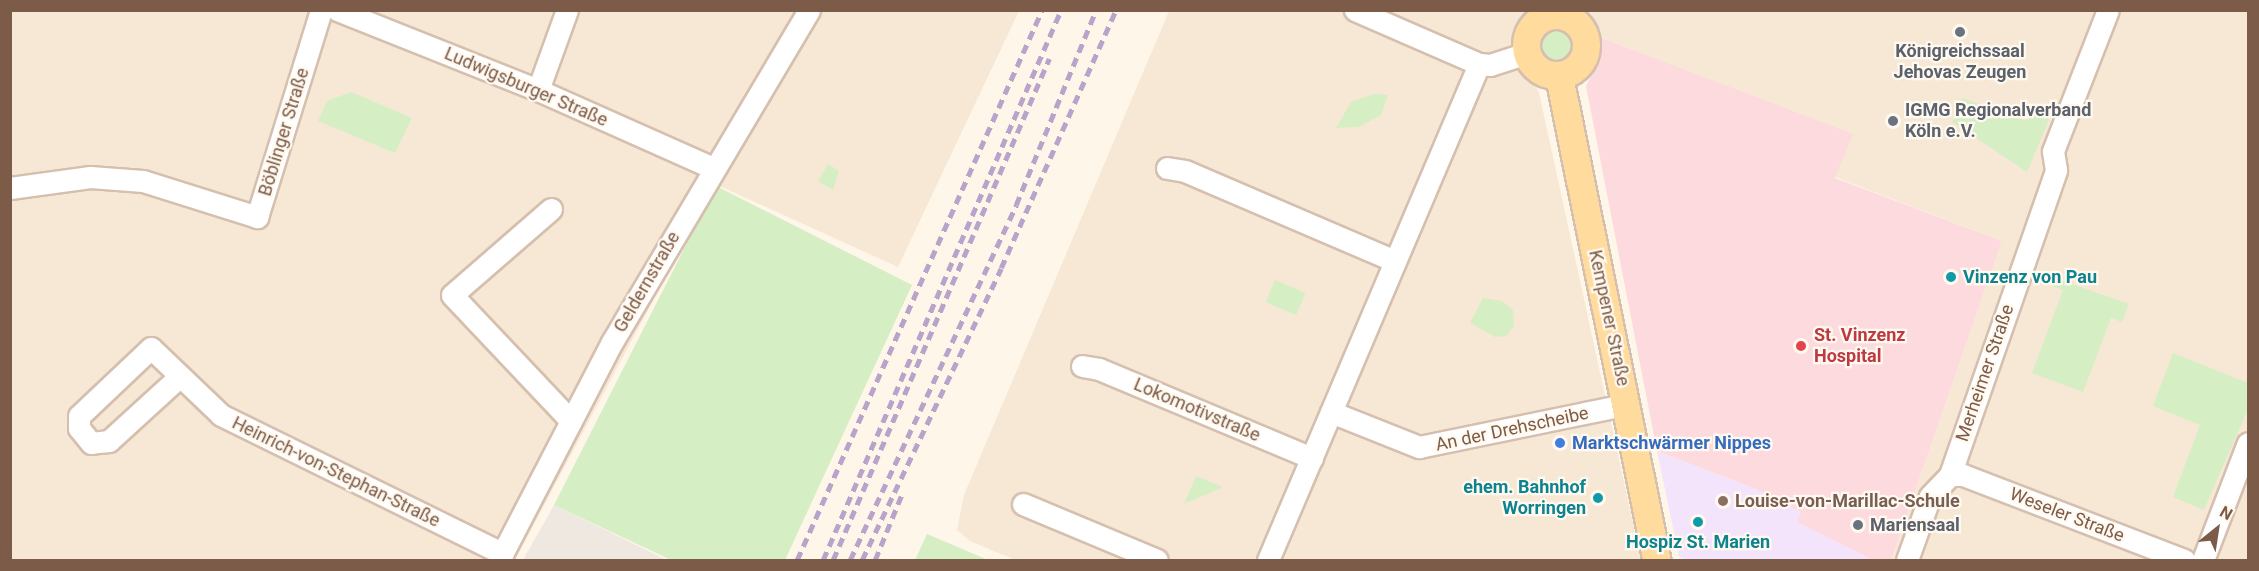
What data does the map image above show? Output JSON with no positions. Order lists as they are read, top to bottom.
{
  "streets": {
    "main road": ["Kempener Straße"],
    "street": [
      "Ludwigsburger Straße",
      "Böblinger Straße",
      "Geldernstraße",
      "Merheimer Straße",
      "Lokomotivstraße",
      "An der Drehscheibe",
      "Heinrich-von-Stephan-Straße",
      "Weseler Straße"
    ]
  },
  "crossings": [
    ["Ludwigsburger Straße", "Geldernstraße"],
    ["Geldernstraße", "Heinrich-von-Stephan-Straße"],
    ["Kempener Straße", "An der Drehscheibe"],
    ["Merheimer Straße", "Weseler Straße"]
  ],
  "places": [
    "Königreichssaal Jehovas Zeugen",
    "IGMG Regionalverband Köln e.V.",
    "Vinzenz von Pau",
    "St. Vinzenz Hospital",
    "Marktschwärmer Nippes",
    "ehem. Bahnhof Worringen",
    "Louise-von-Marillac-Schule",
    "Hospiz St. Marien",
    "Mariensaal"
  ],
  "north": "top right"
}
